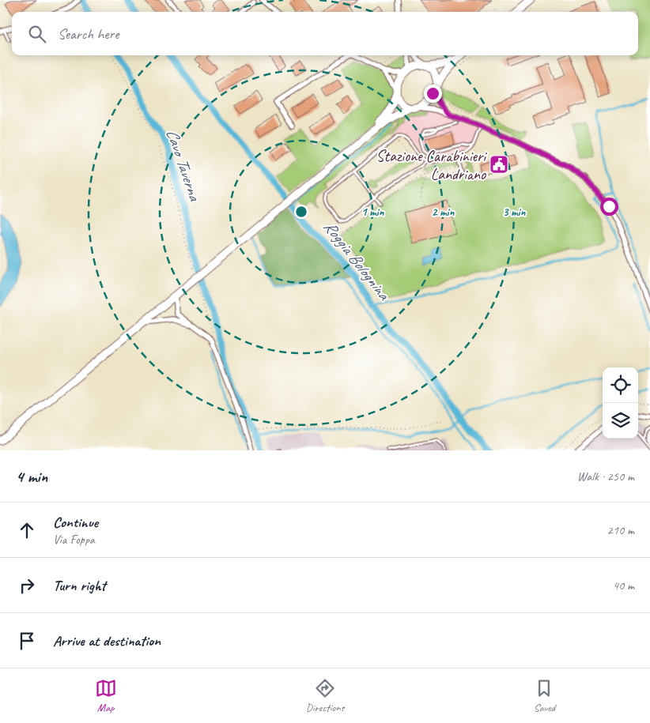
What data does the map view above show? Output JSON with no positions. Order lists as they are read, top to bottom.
{
  "water": ["Cavo Taverna", "Roggia Bolognina"],
  "places": {
    "public building": ["Stazione Carabinieri Landriano"]
  },
  "page": {
    "search": "Search here",
    "heading": ["4 min", "Walk · 250 m"],
    "list": [
      ["Continue", "Via Foppa", "210 m"],
      ["Turn right", "40 m"],
      "Arrive at destination"
    ],
    "nav": ["Map", "Directions", "Saved"]
  },
  "rings": ["1 min", "2 min", "3 min"]
}
